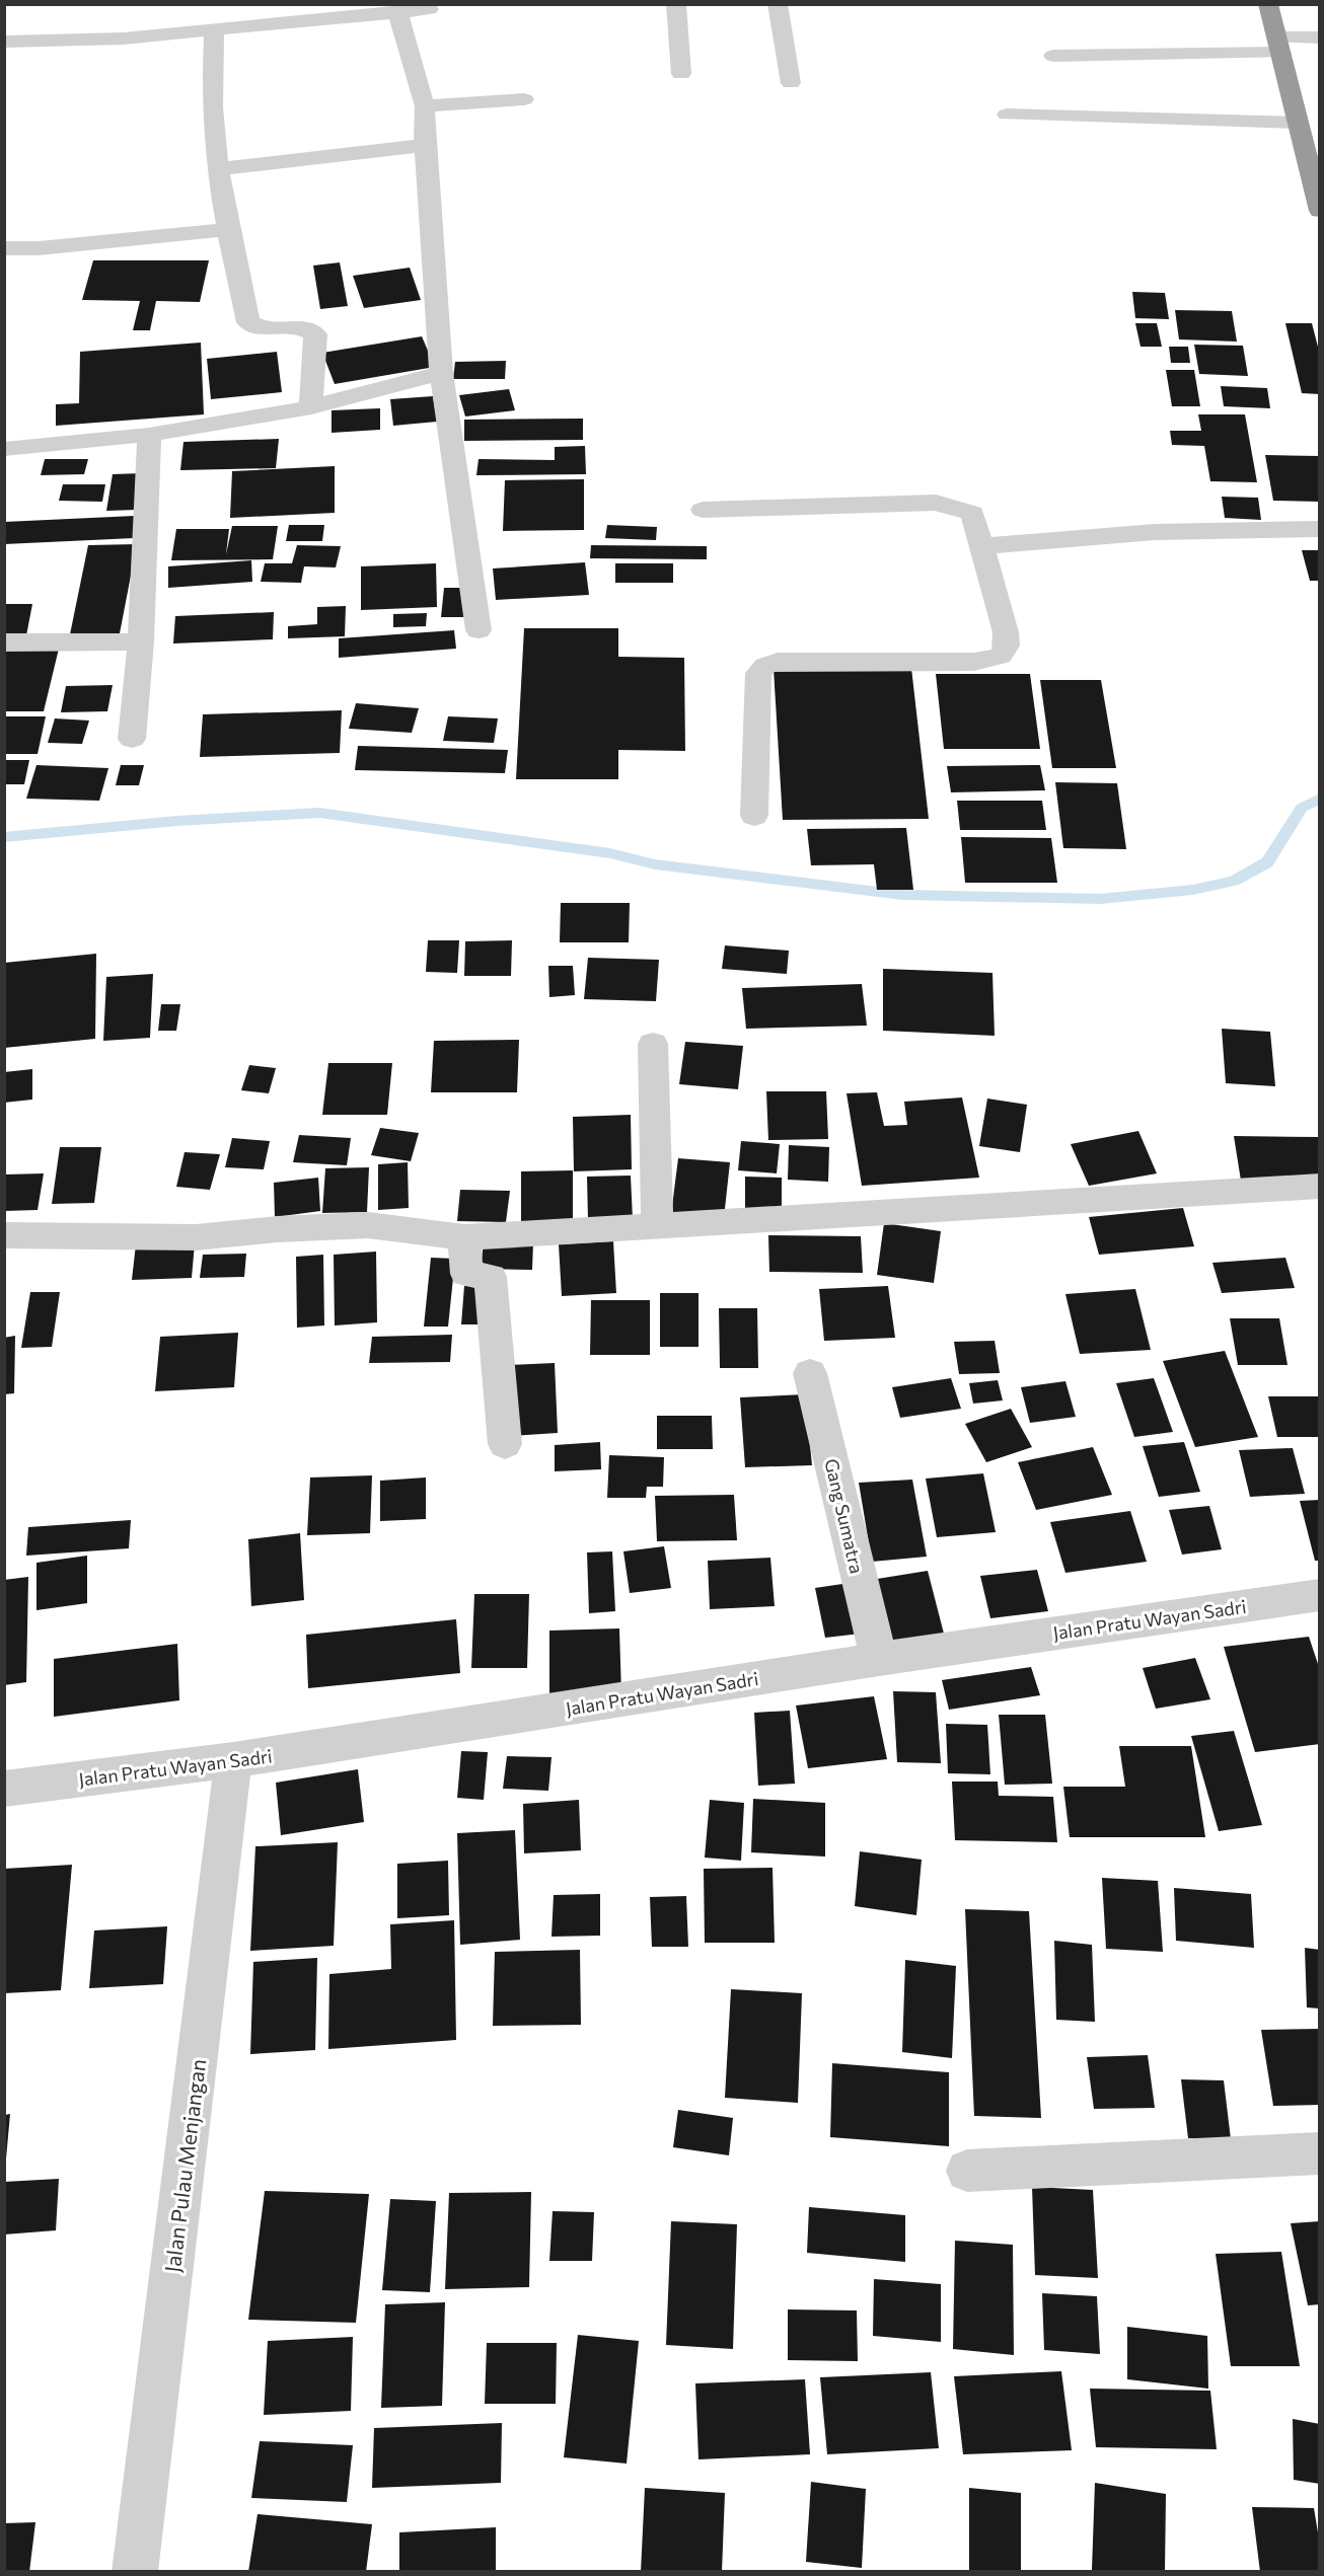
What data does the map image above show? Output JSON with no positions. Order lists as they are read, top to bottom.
{
  "streets": {
    "street": ["Gang Sumatra", "Jalan Pratu Wayan Sadri", "Jalan Pulau Menjangan"]
  },
  "crossings": [
    ["Gang Sumatra", "Jalan Pratu Wayan Sadri"],
    ["Jalan Pratu Wayan Sadri", "Jalan Pulau Menjangan"]
  ]
}
